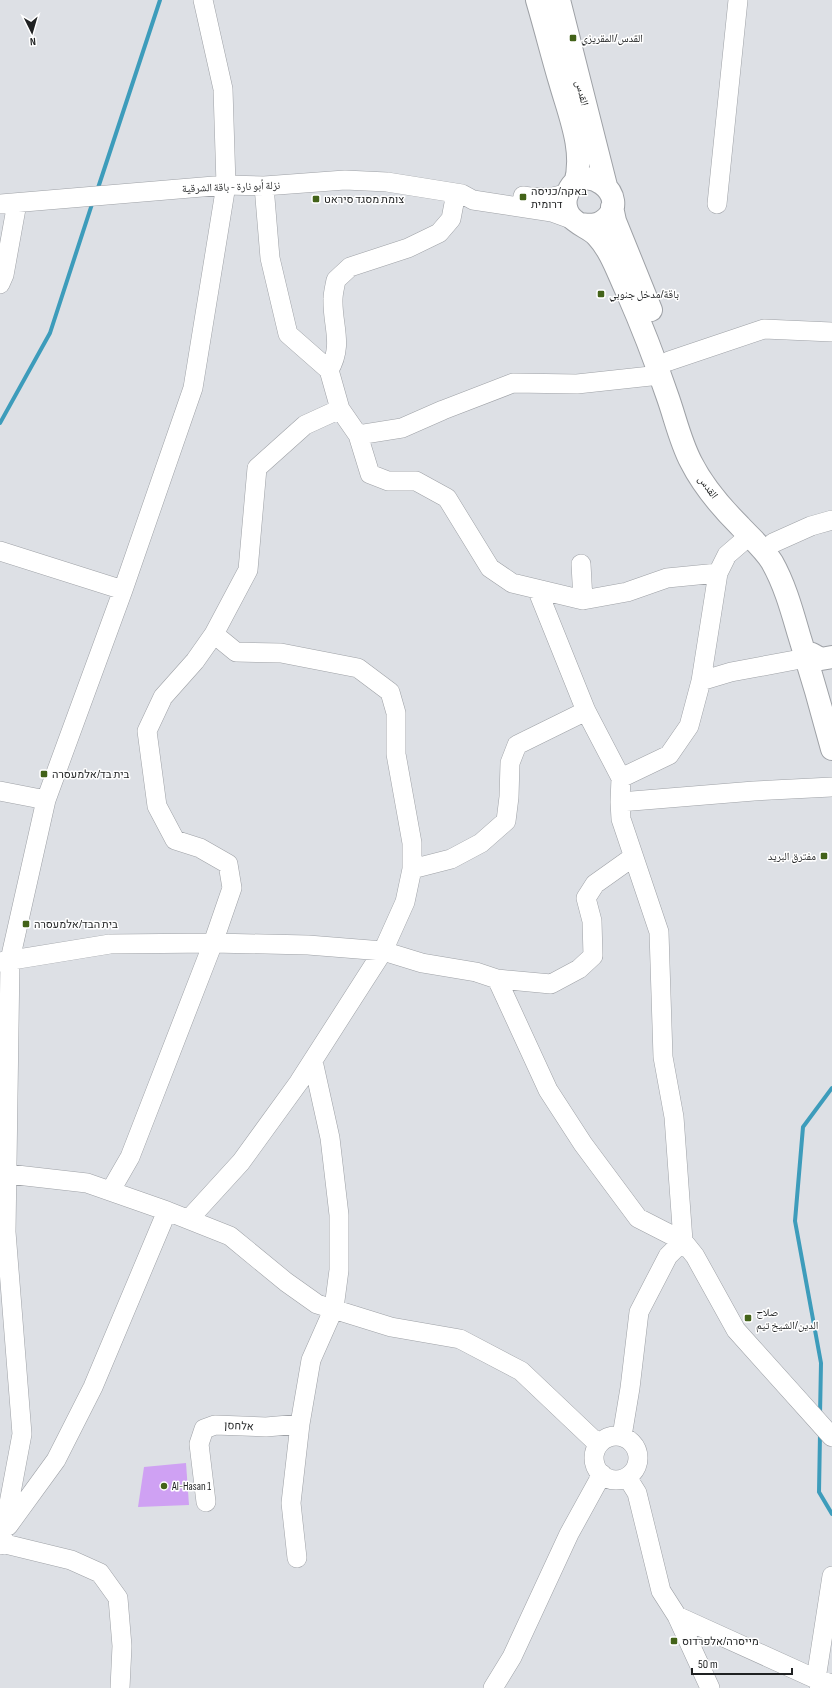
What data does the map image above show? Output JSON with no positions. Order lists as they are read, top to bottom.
{
  "streets": {
    "main road": ["القدس"],
    "street": ["نزلة أبو نارة - باقة الشرقية", "אלחסן"]
  },
  "crossings": [
    ["القدس", "نزلة أبو نارة - باقة الشرقية"]
  ],
  "places": {
    "transit": [
      "القدس/المقريزي",
      "באקה/כניסה דרומית",
      "צומת מסגד סיראט",
      "باقة/مدخل جنوبي",
      "בית בד/אלמעסרה",
      "مفترق البريد",
      "בית הבד/אלמעסרה",
      "صلاح الدين/الشيخ تيم",
      "מייסרה/אלפרדוס"
    ],
    "other": ["Al-Hasan 1"]
  },
  "scale_bar": "50 m",
  "north": "bottom"
}
